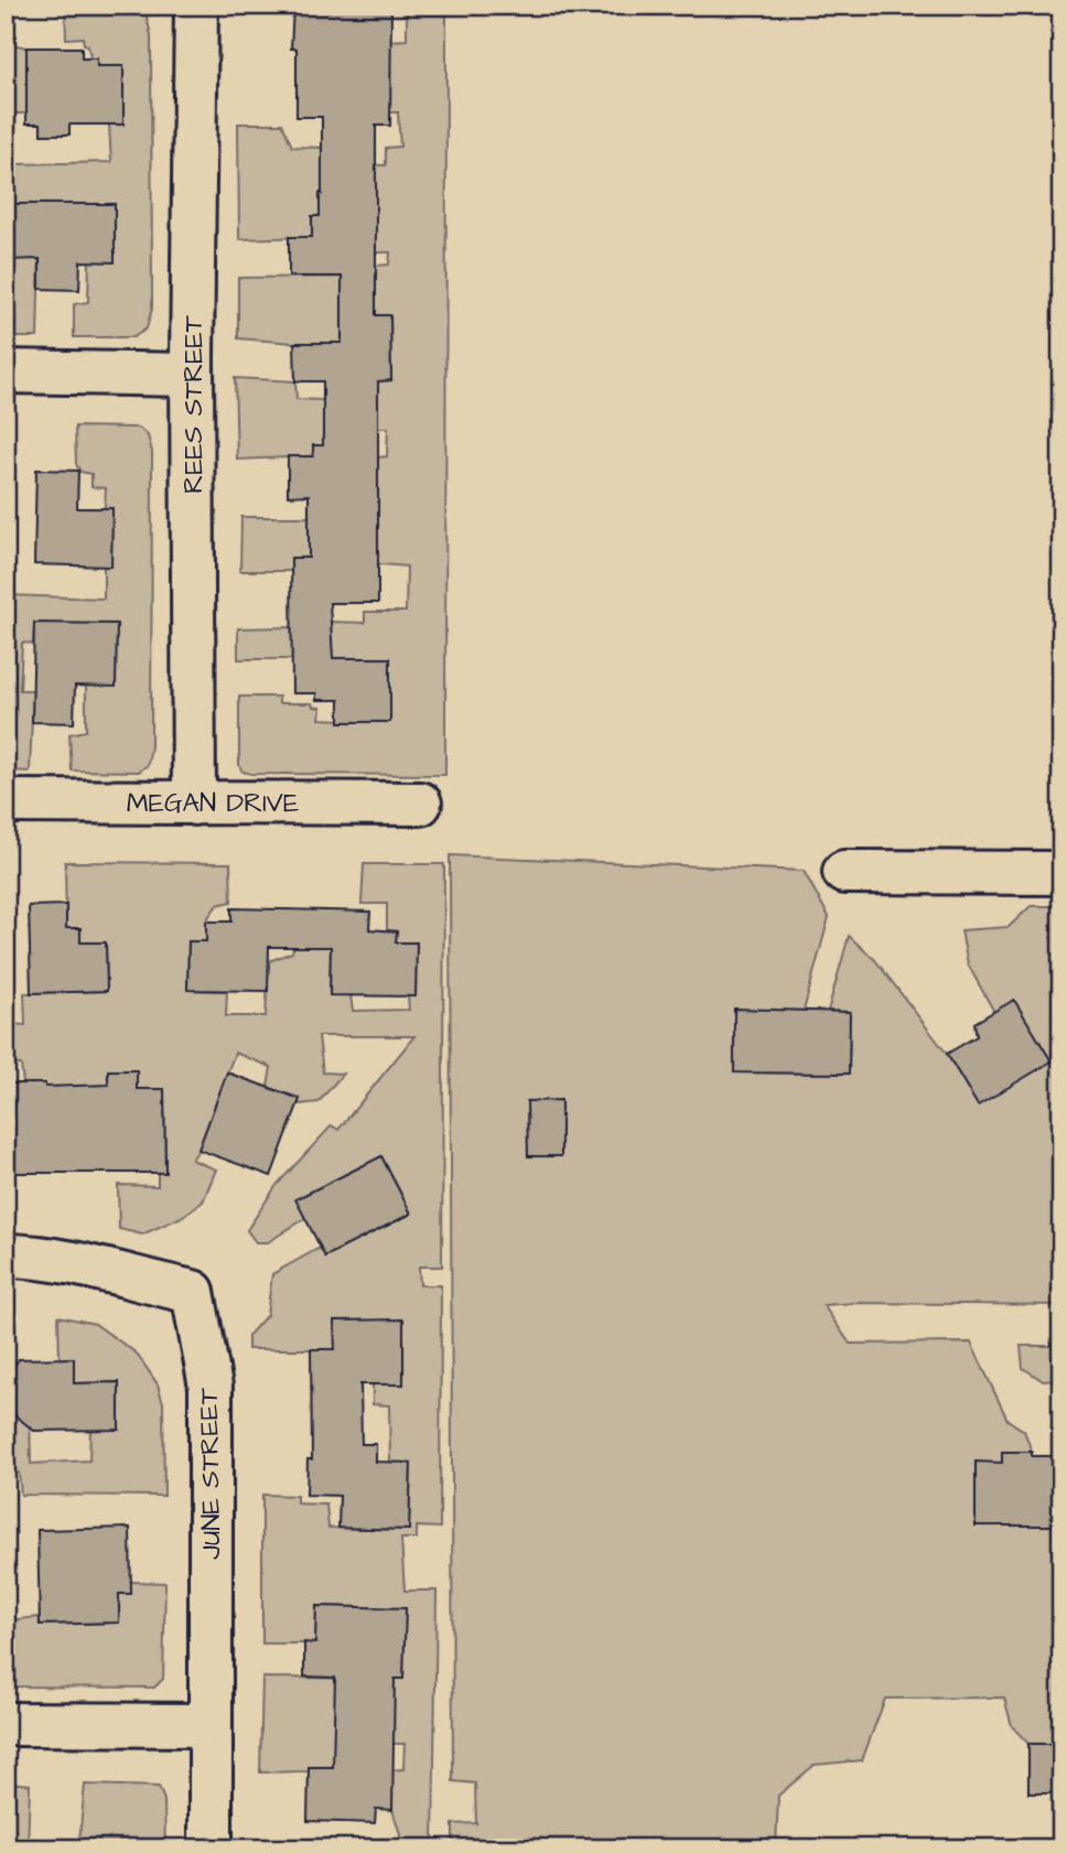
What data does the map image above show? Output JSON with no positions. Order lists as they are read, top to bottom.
{
  "streets": {
    "street": ["REES STREET", "MEGAN DRIVE", "JUNE STREET"]
  },
  "crossings": [
    ["REES STREET", "MEGAN DRIVE"]
  ]
}
